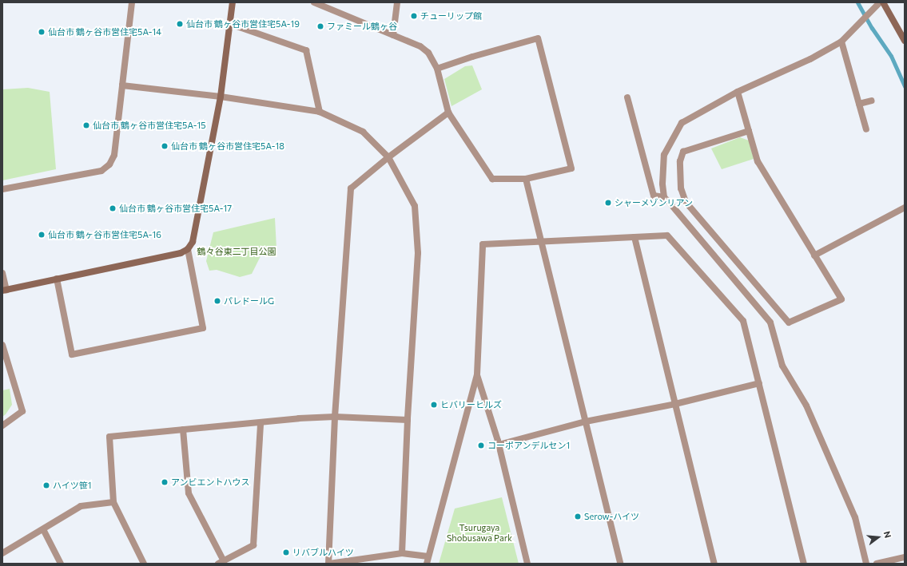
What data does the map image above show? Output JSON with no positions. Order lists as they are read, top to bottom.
{
  "parks": ["鶴々谷東二丁目公園", "Tsurugaya Shobusawa Park"],
  "places": [
    "チューリップ館",
    "仙台市 鶴ヶ谷市営住宅5A-19",
    "ファミール鶴ヶ谷",
    "仙台市 鶴ヶ谷市営住宅5A-14",
    "仙台市 鶴ヶ谷市営住宅5A-15",
    "仙台市 鶴ヶ谷市営住宅5A-18",
    "シャーメゾンリアン",
    "仙台市 鶴ヶ谷市営住宅5A-17",
    "仙台市 鶴ヶ谷市営住宅5A-16",
    "パレドールG",
    "ヒバリーヒルズ",
    "コーポアンデルセン1",
    "アンビエントハウス",
    "ハイツ笹1",
    "Serow-ハイツ",
    "リバブルハイツ"
  ],
  "north": "right"
}
